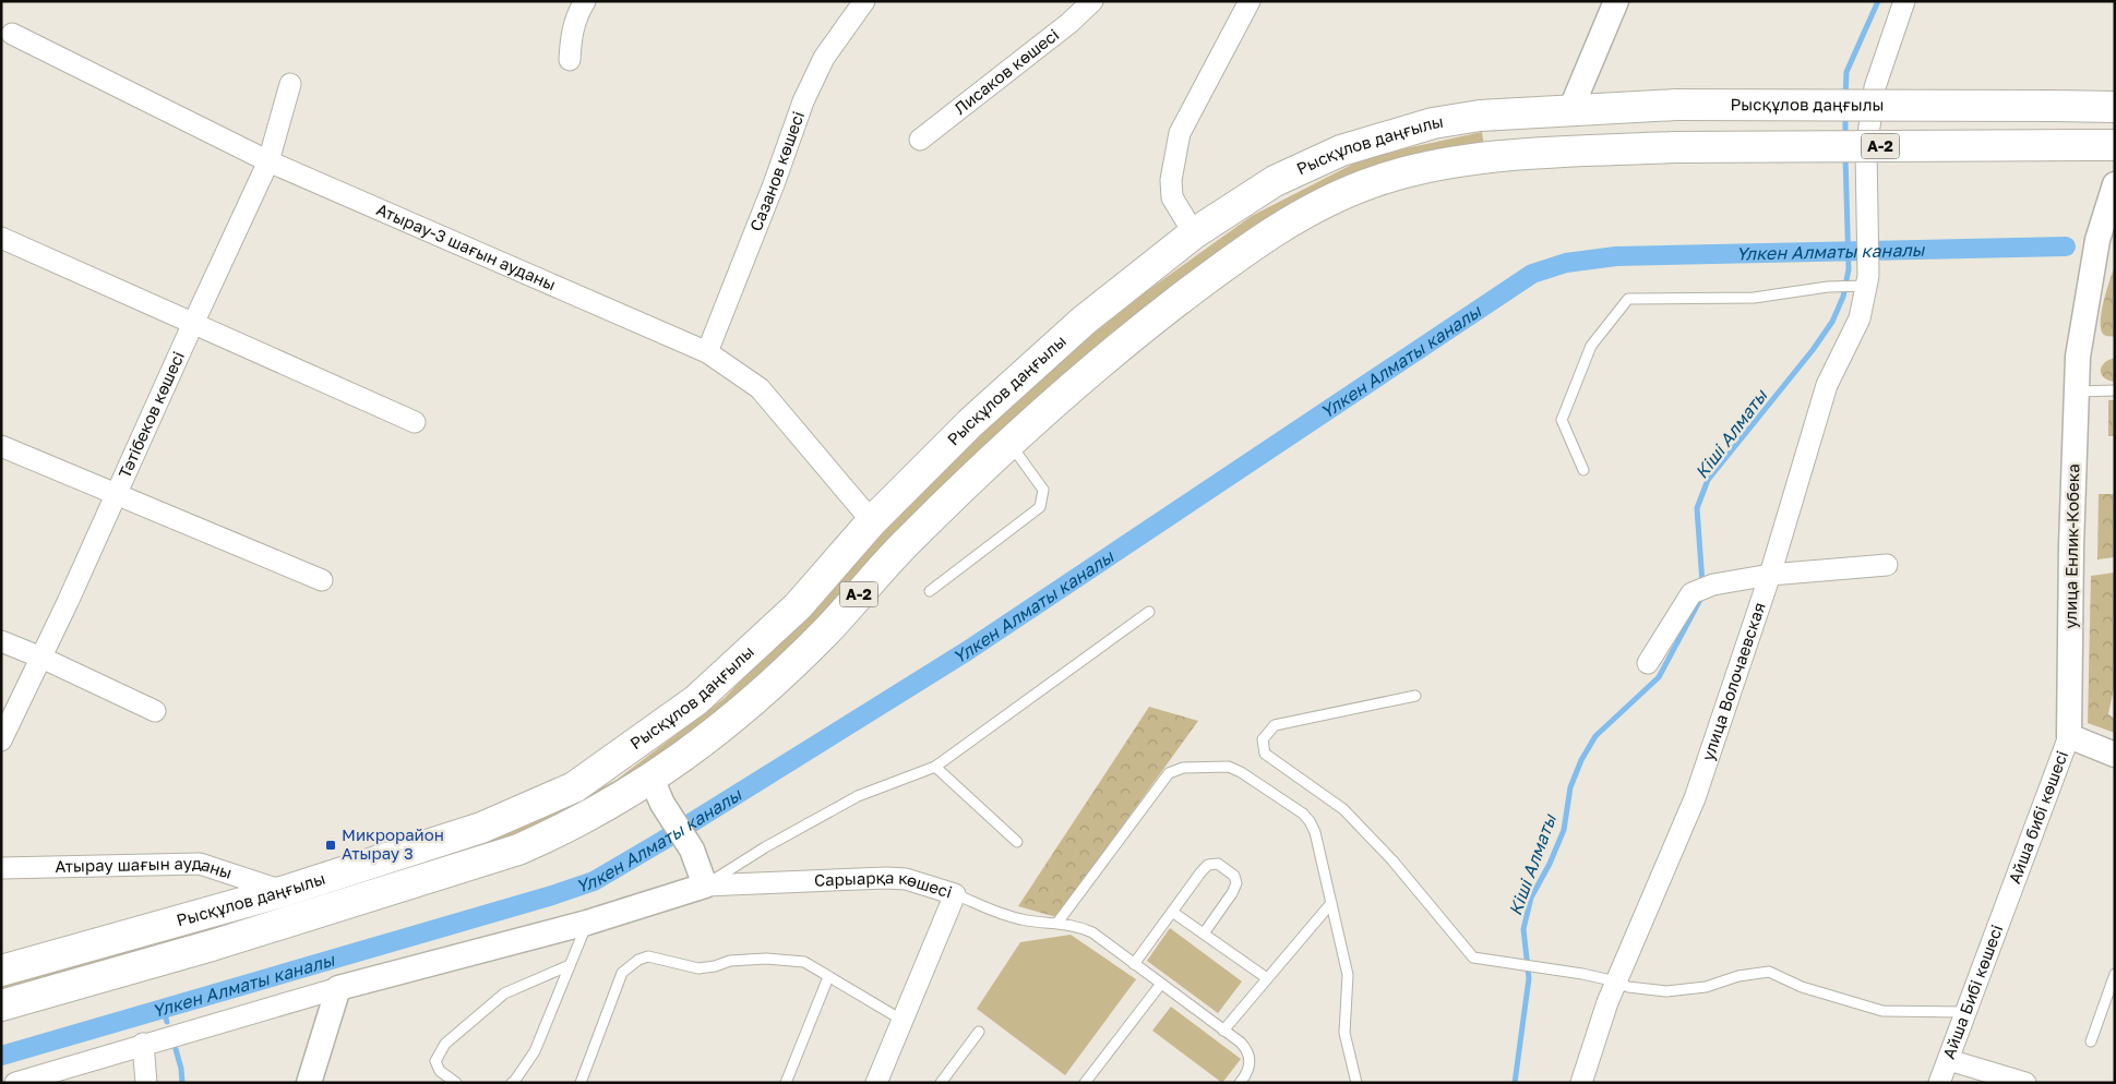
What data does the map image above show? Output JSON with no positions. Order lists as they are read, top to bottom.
{
  "streets": {
    "main road": ["Рысқұлов даңғылы", "A-2"],
    "street": [
      "Лисаков көшесі",
      "Сазанов көшесі",
      "Атырау-3 шағын ауданы",
      "Тәтібеков көшесі",
      "улица Енлик-Кобека",
      "улица Волочаевская",
      "Айша бибі көшесі",
      "Атырау шағын ауданы",
      "Сарыарқа көшесі",
      "Айша Бибі көшесі"
    ]
  },
  "crossings": [
    ["Рысқұлов даңғылы", "Атырау-3 шағын ауданы"],
    ["Рысқұлов даңғылы", "Атырау шағын ауданы"],
    ["Сазанов көшесі", "Атырау-3 шағын ауданы"],
    ["Атырау-3 шағын ауданы", "Тәтібеков көшесі"],
    ["улица Енлик-Кобека", "Айша бибі көшесі"],
    ["Айша бибі көшесі", "Айша Бибі көшесі"]
  ],
  "water": ["Үлкен Алматы каналы", "Кіші Алматы"],
  "places": {
    "transit": ["Микрорайон Атырау 3"]
  }
}
